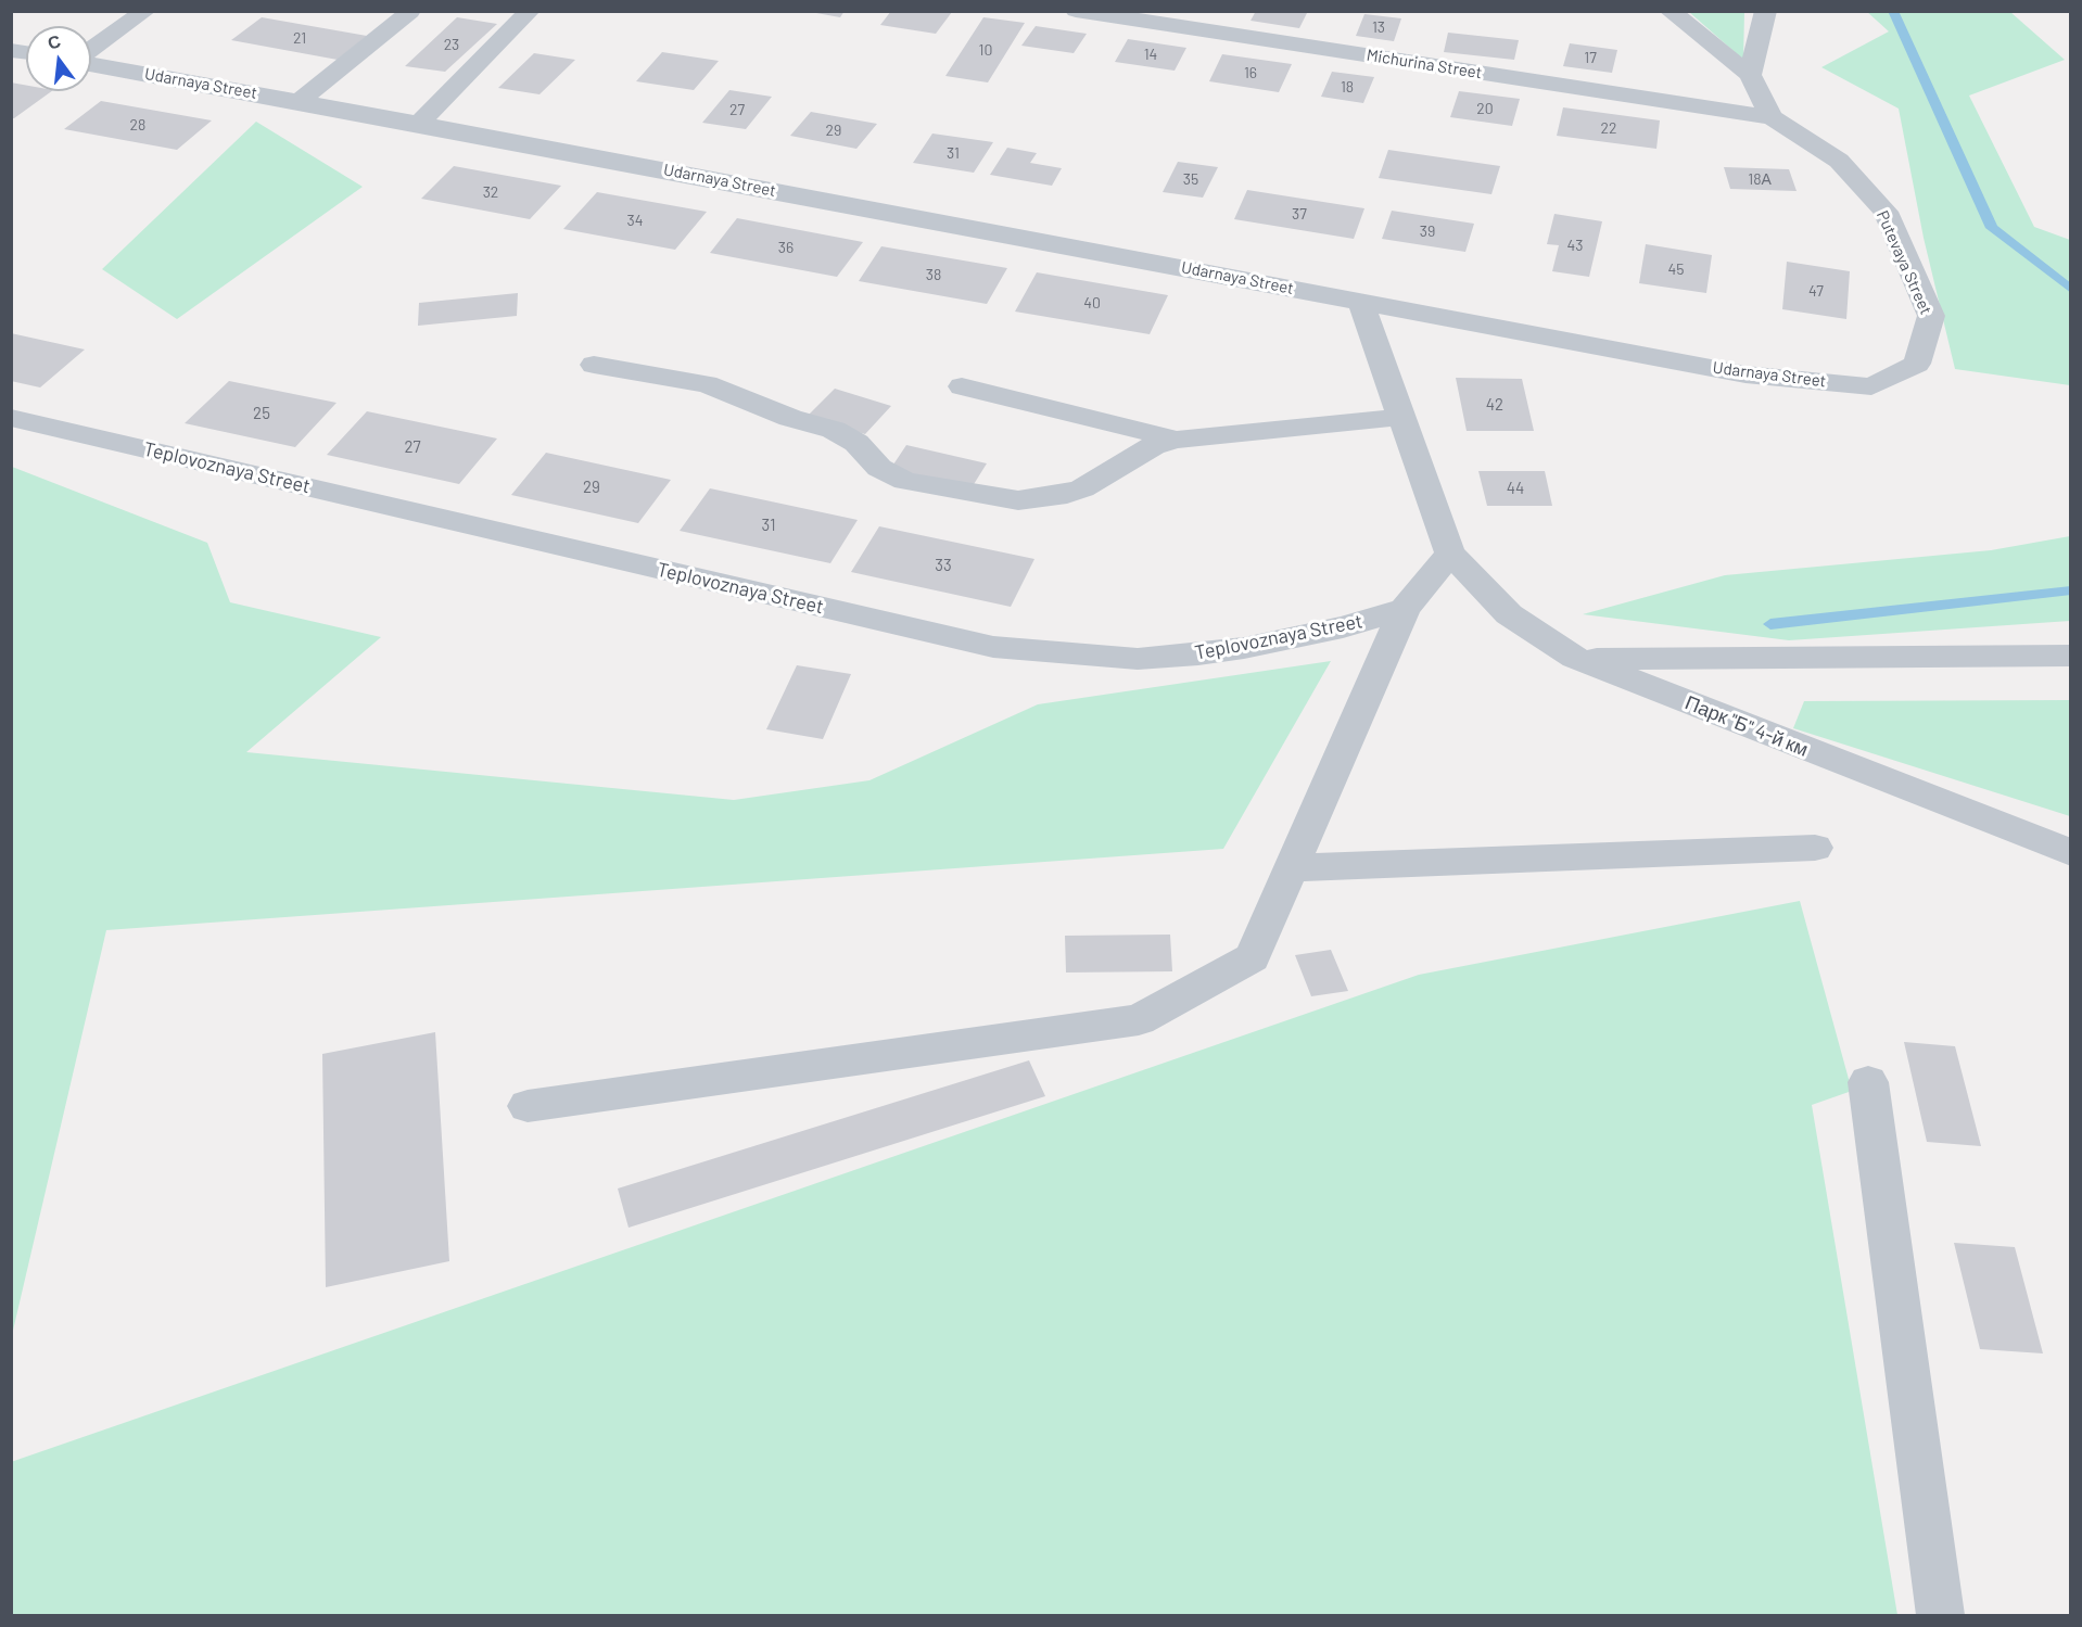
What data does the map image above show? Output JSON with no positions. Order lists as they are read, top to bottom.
{
  "streets": {
    "street": [
      "Michurina Street",
      "Udarnaya Street",
      "Putevaya Street",
      "Teplovoznaya Street",
      "Парк \"Б\" 4-й км"
    ]
  },
  "crossings": [
    ["Michurina Street", "Putevaya Street"],
    ["Udarnaya Street", "Putevaya Street"]
  ],
  "house_numbers": [
    "13",
    "21",
    "23",
    "10",
    "14",
    "17",
    "16",
    "18",
    "20",
    "27",
    "28",
    "22",
    "29",
    "31",
    "35",
    "18А",
    "32",
    "37",
    "34",
    "39",
    "43",
    "36",
    "45",
    "38",
    "47",
    "40",
    "42",
    "25",
    "27",
    "29",
    "44",
    "31",
    "33"
  ],
  "north": "top"
}
